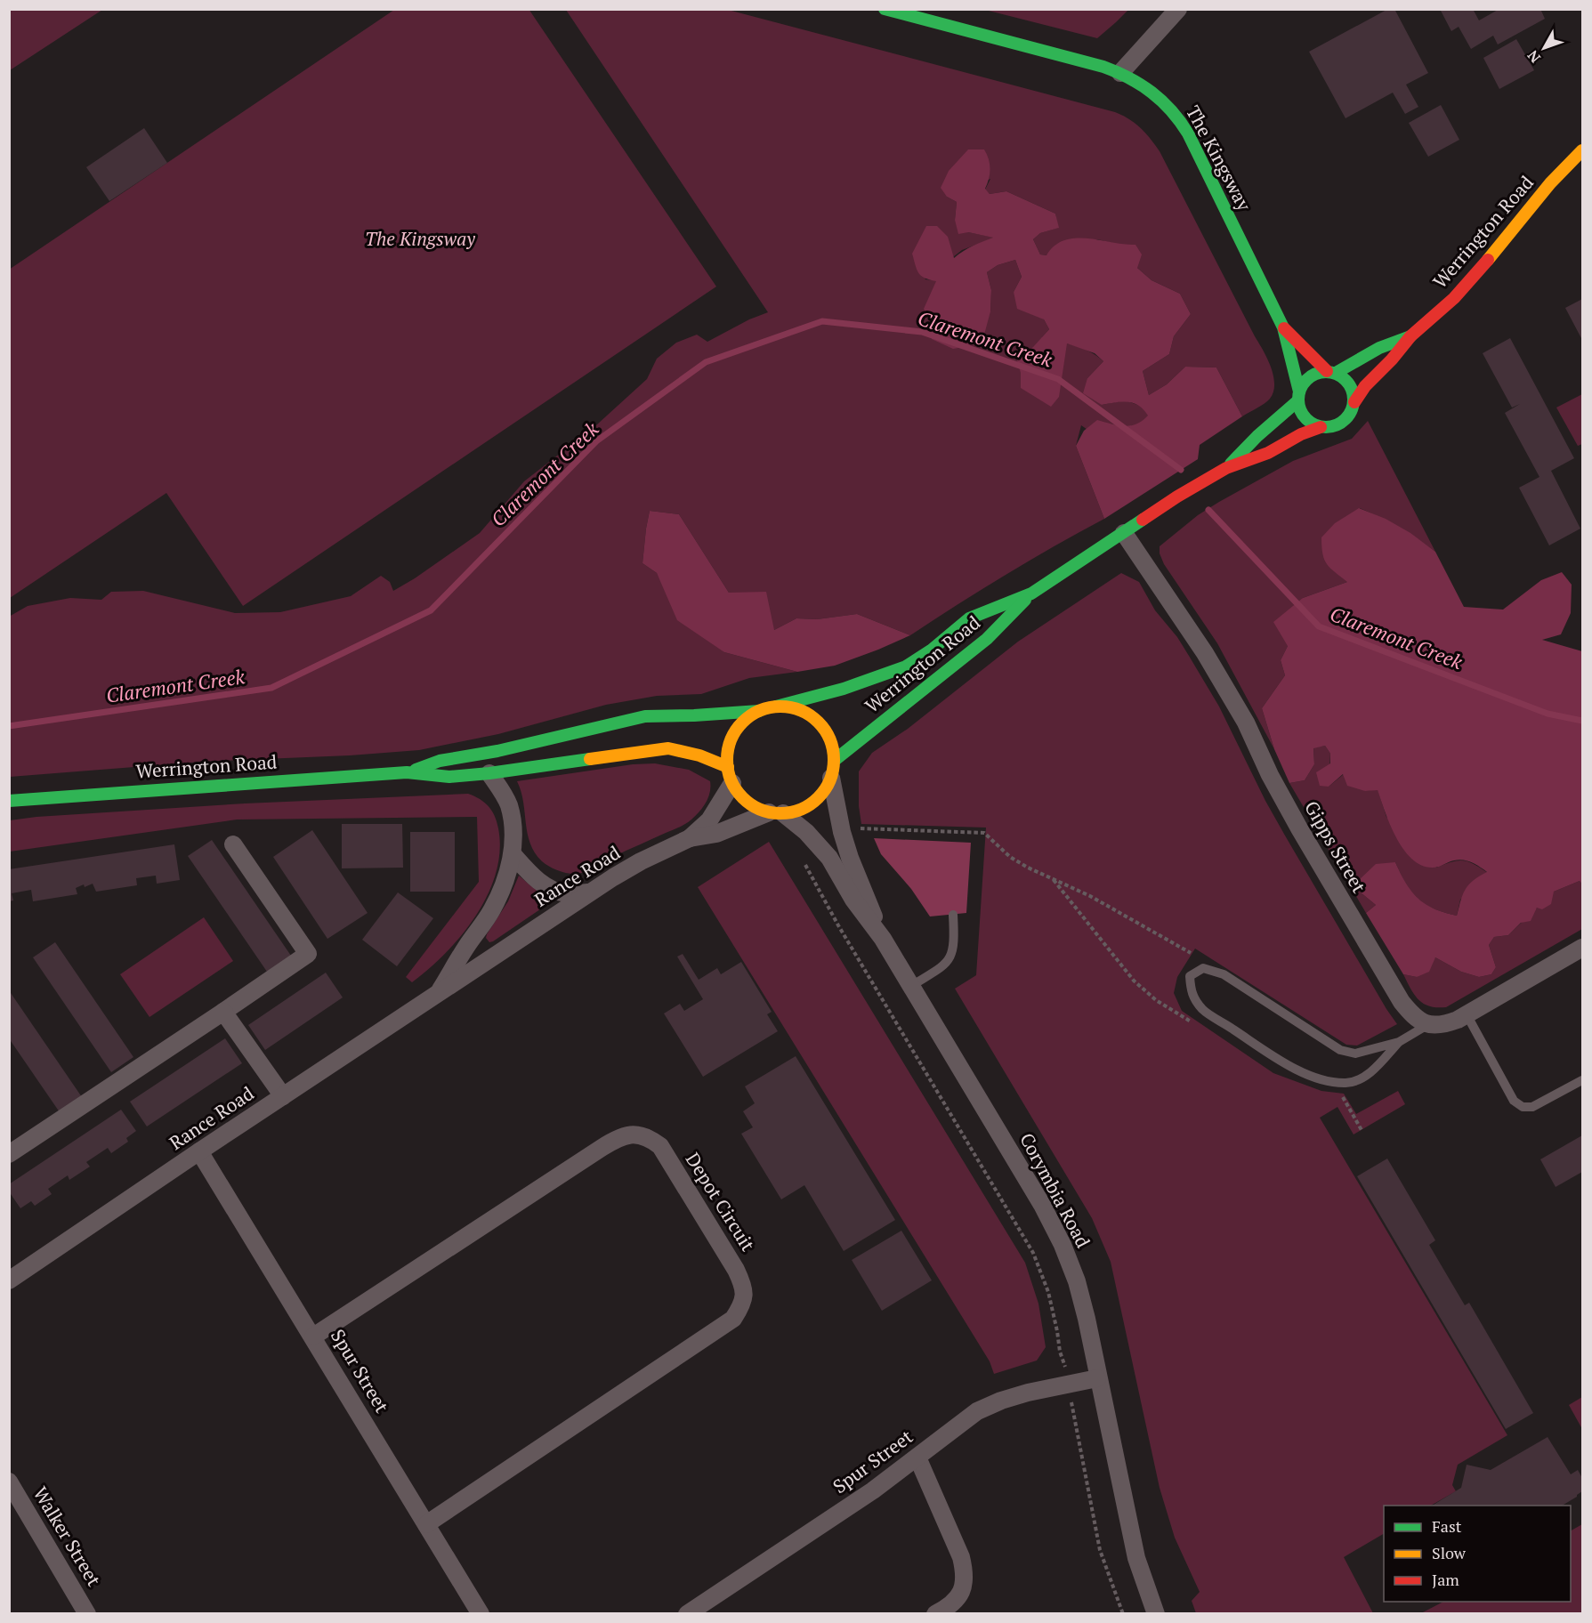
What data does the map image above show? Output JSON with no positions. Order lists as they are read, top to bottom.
{
  "streets": {
    "main road": ["The Kingsway", "Werrington Road"],
    "street": [
      "Gipps Street",
      "Rance Road",
      "Corymbia Road",
      "Depot Circuit",
      "Spur Street",
      "Walker Street"
    ]
  },
  "crossings": [
    ["The Kingsway", "Werrington Road"],
    ["Werrington Road", "Gipps Street"],
    ["Werrington Road", "Rance Road"],
    ["Werrington Road", "Corymbia Road"],
    ["Rance Road", "Corymbia Road"],
    ["Rance Road", "Spur Street"],
    ["Corymbia Road", "Spur Street"],
    ["Depot Circuit", "Spur Street"]
  ],
  "water": ["Claremont Creek"],
  "parks": ["The Kingsway"],
  "legend": ["Fast", "Slow", "Jam"],
  "north": "bottom left"
}
